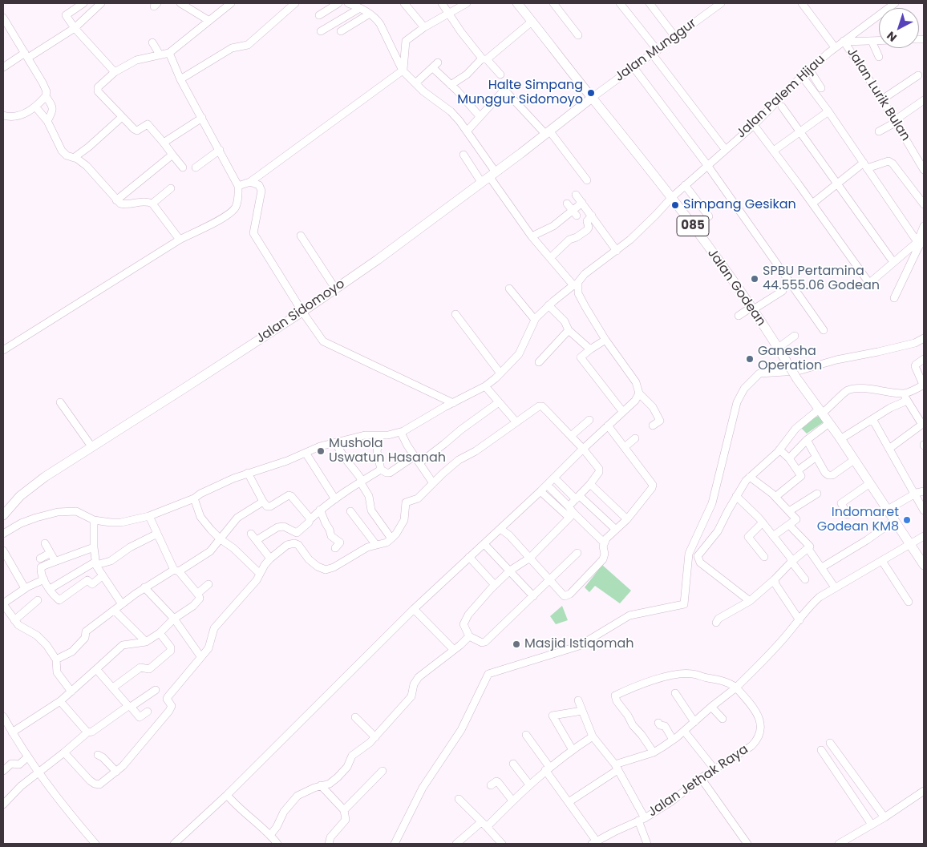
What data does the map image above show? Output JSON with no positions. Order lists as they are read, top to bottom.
{
  "streets": {
    "main road": ["085", "Jalan Godean", "Jalan Sidomoyo"],
    "street": [
      "Jalan Munggur",
      "Jalan Lurik Bulan",
      "Jalan Palem Hijau",
      "Jalan Jethak Raya"
    ]
  },
  "crossings": [
    ["Jalan Munggur", "Jalan Godean"],
    ["Jalan Munggur", "Jalan Sidomoyo"],
    ["Jalan Lurik Bulan", "Jalan Palem Hijau"],
    ["Jalan Palem Hijau", "Jalan Godean"],
    ["Jalan Godean", "Jalan Sidomoyo"]
  ],
  "places": [
    "Halte Simpang Munggur Sidomoyo",
    "Simpang Gesikan",
    "SPBU Pertamina 44.555.06 Godean",
    "Ganesha Operation",
    "Mushola Uswatun Hasanah",
    "Indomaret Godean KM8",
    "Masjid Istiqomah"
  ],
  "north": "bottom left"
}
